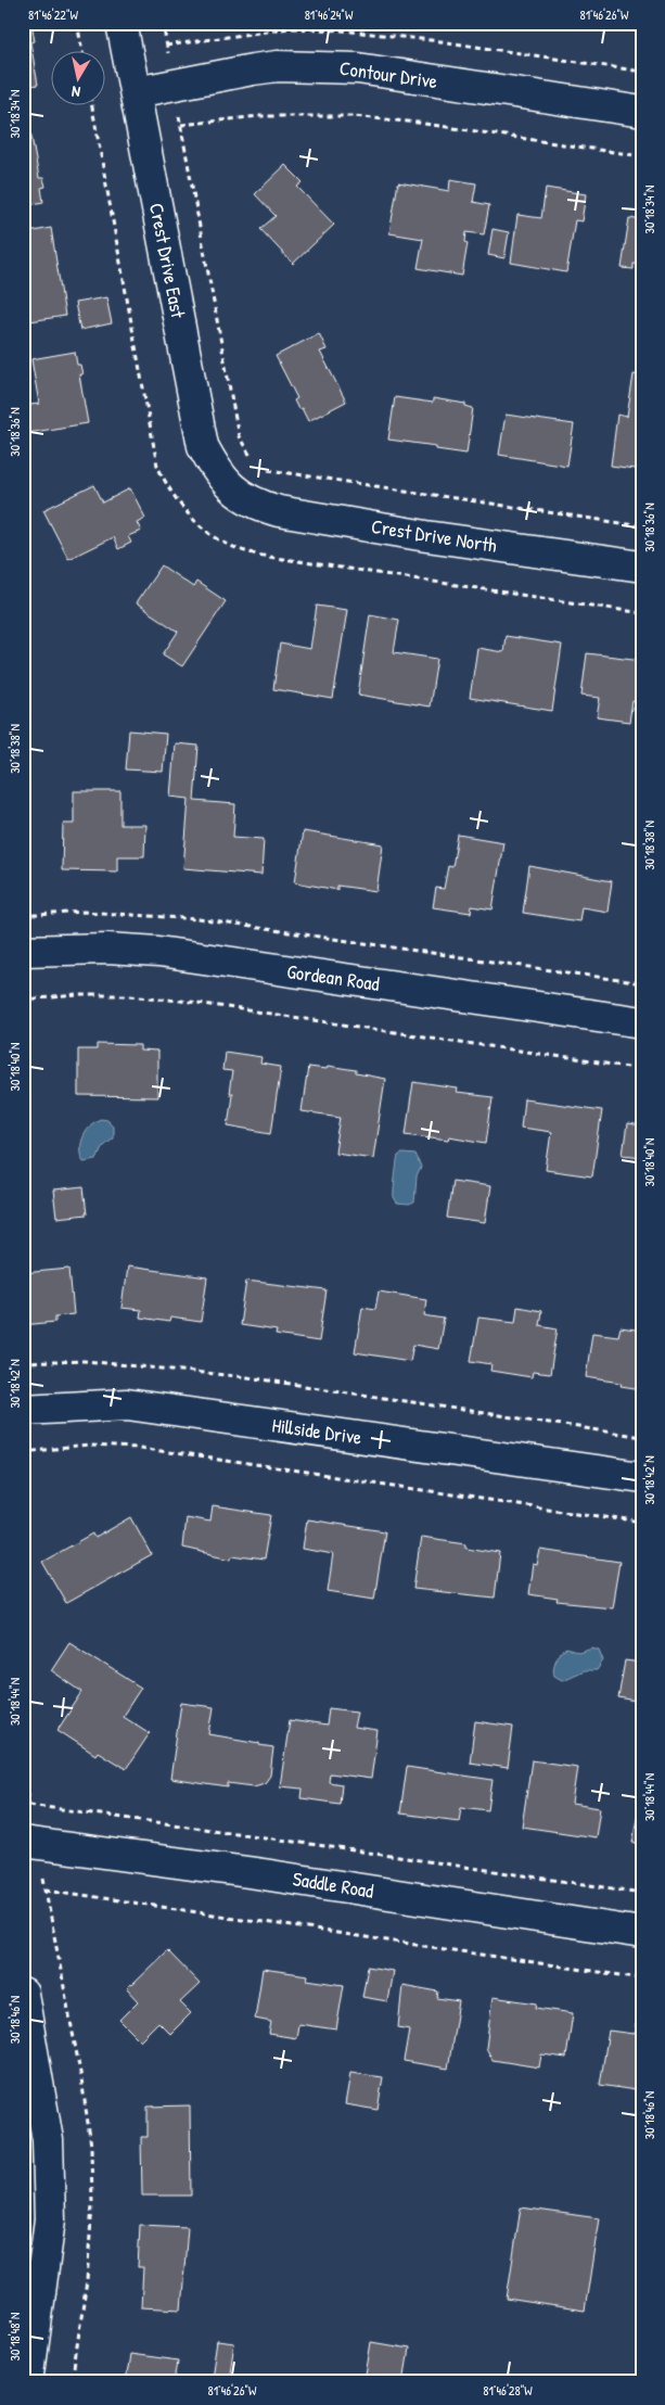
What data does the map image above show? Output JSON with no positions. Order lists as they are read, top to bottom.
{
  "streets": {
    "street": [
      "Contour Drive",
      "Crest Drive East",
      "Crest Drive North",
      "Gordean Road",
      "Hillside Drive",
      "Saddle Road"
    ]
  },
  "crossings": [
    ["Contour Drive", "Crest Drive East"],
    ["Crest Drive East", "Crest Drive North"]
  ],
  "north": "bottom",
  "coordinates": [
    "81°46'22\"W",
    "81°46'24\"W",
    "81°46'26\"W",
    "30°18'34\"N",
    "30°18'36\"N",
    "30°18'38\"N",
    "30°18'40\"N",
    "30°18'42\"N",
    "30°18'44\"N",
    "30°18'46\"N",
    "30°18'48\"N",
    "81°46'28\"W"
  ]
}
